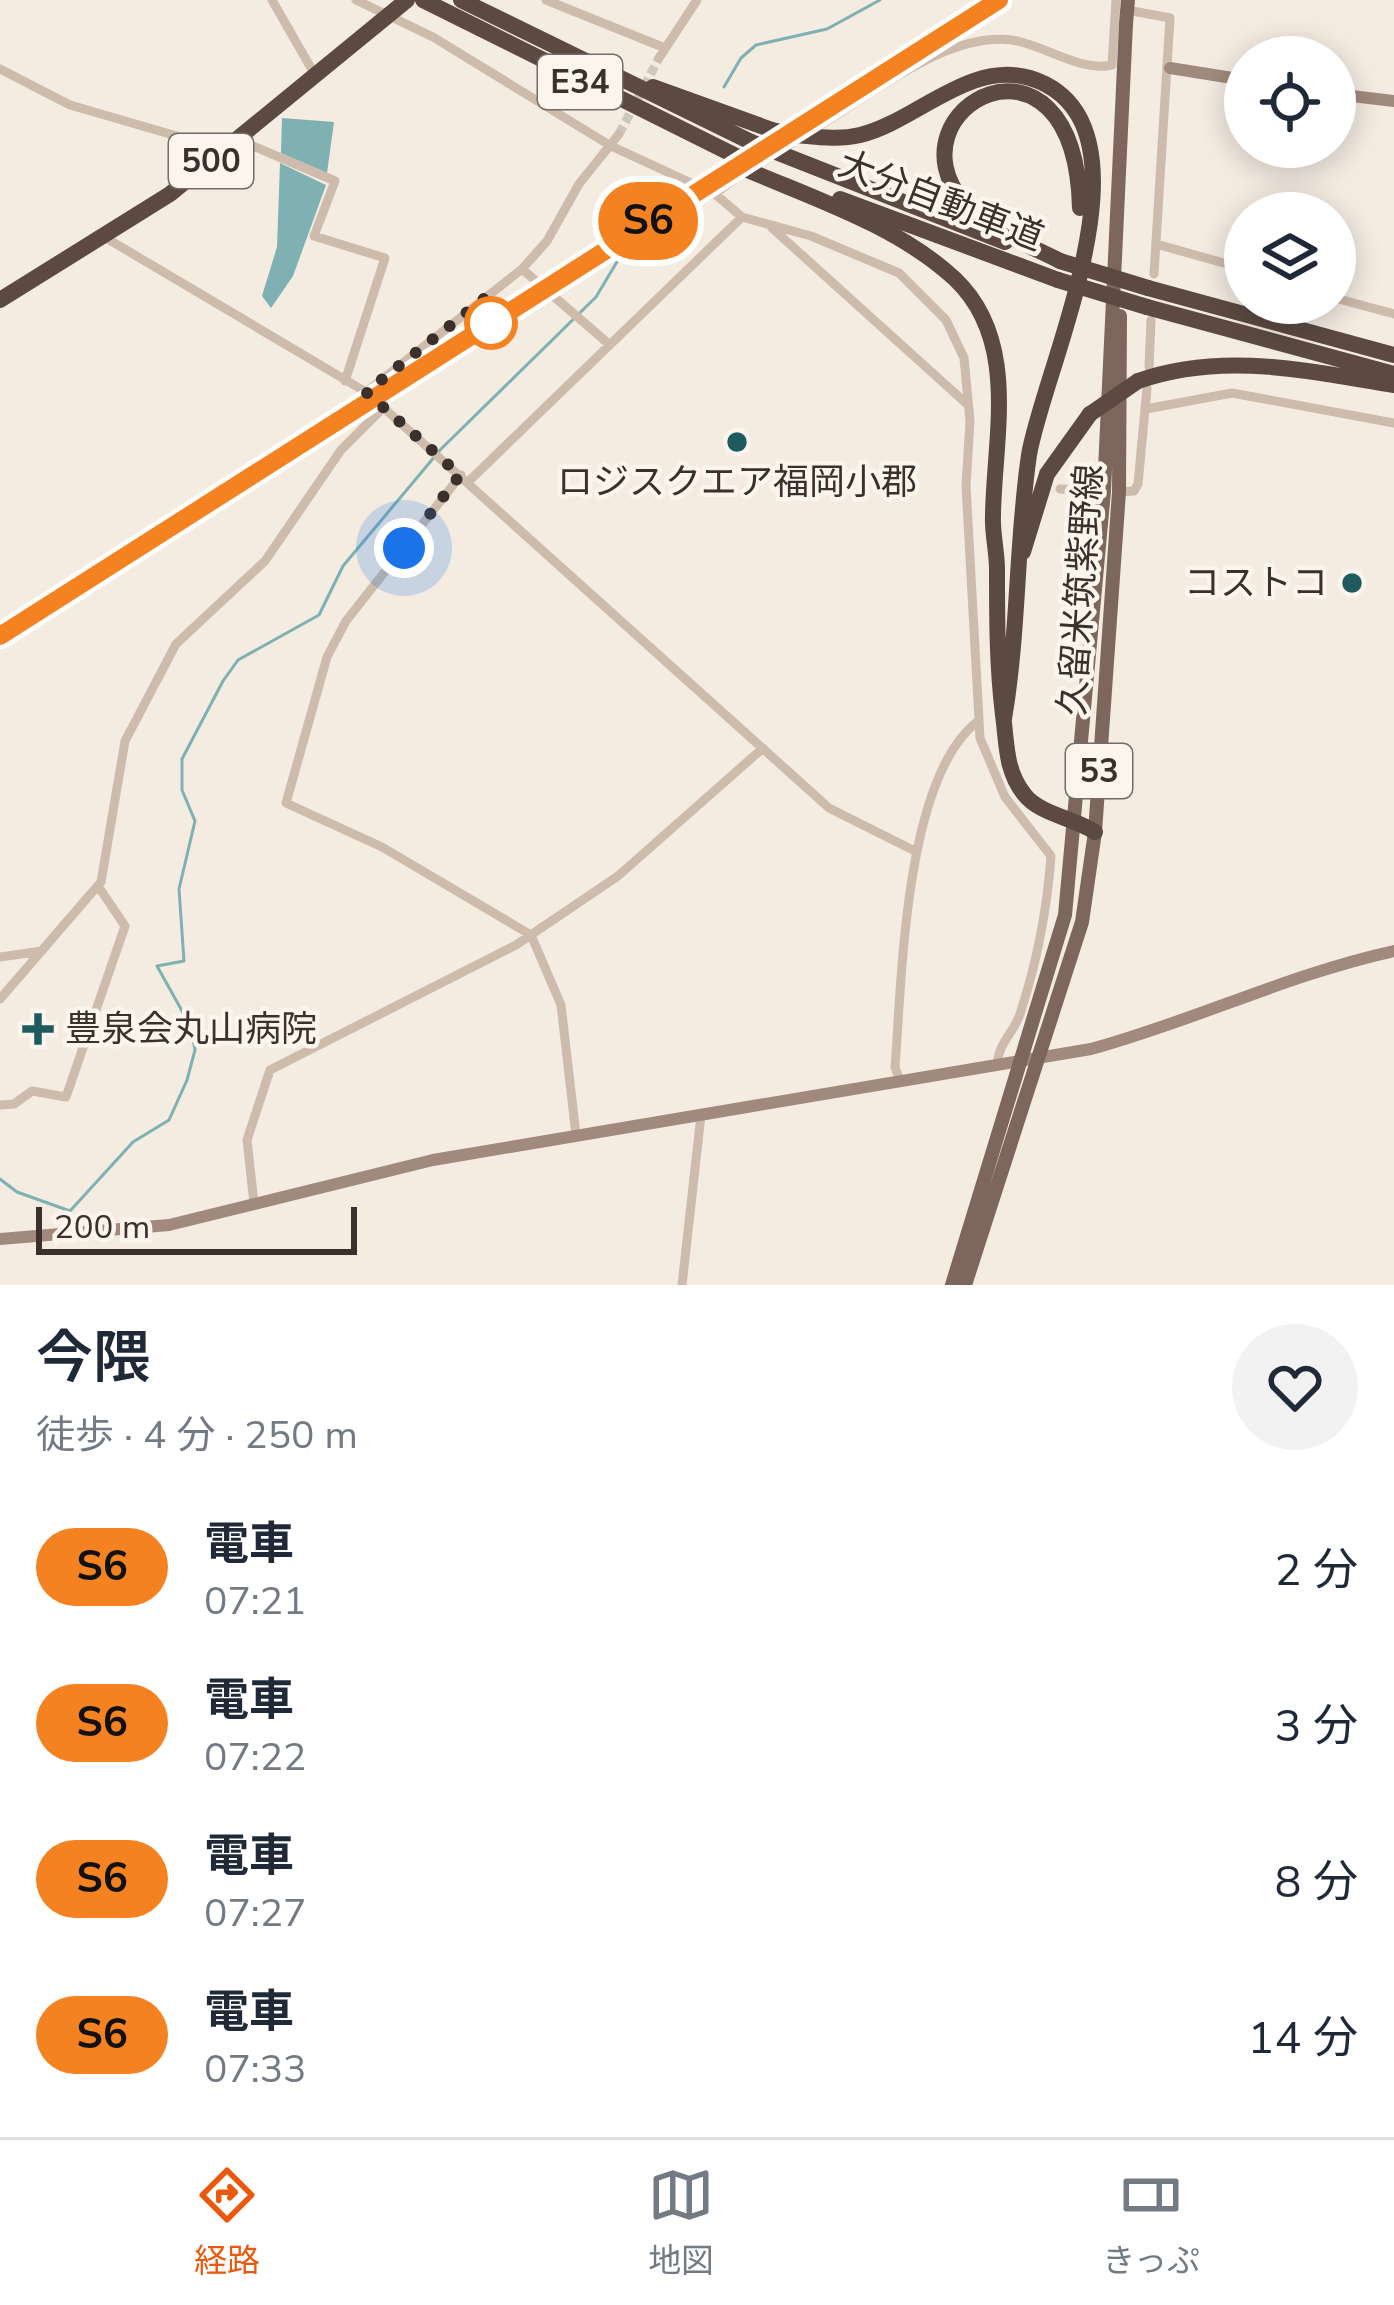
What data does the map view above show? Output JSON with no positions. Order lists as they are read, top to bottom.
{
  "streets": {
    "highway": ["E34", "500", "大分自動車道"],
    "main road": ["久留米筑紫野線", "53"]
  },
  "places": {
    "other": ["ロジスクエア福岡小郡", "コストコ"],
    "health": ["豊泉会丸山病院"]
  },
  "scale_bar": "200 m",
  "page": {
    "on_map": "S6",
    "scale": "200 m",
    "heading": ["今隈", "徒歩 · 4 分 · 250 m"],
    "list": [
      {
        "mark": "S6",
        "name": "電車",
        "note": "07:21",
        "value": "2 分"
      },
      {
        "mark": "S6",
        "name": "電車",
        "note": "07:22",
        "value": "3 分"
      },
      {
        "mark": "S6",
        "name": "電車",
        "note": "07:27",
        "value": "8 分"
      },
      {
        "mark": "S6",
        "name": "電車",
        "note": "07:33",
        "value": "14 分"
      }
    ],
    "tabs": ["経路", "地図", "きっぷ"]
  }
}
